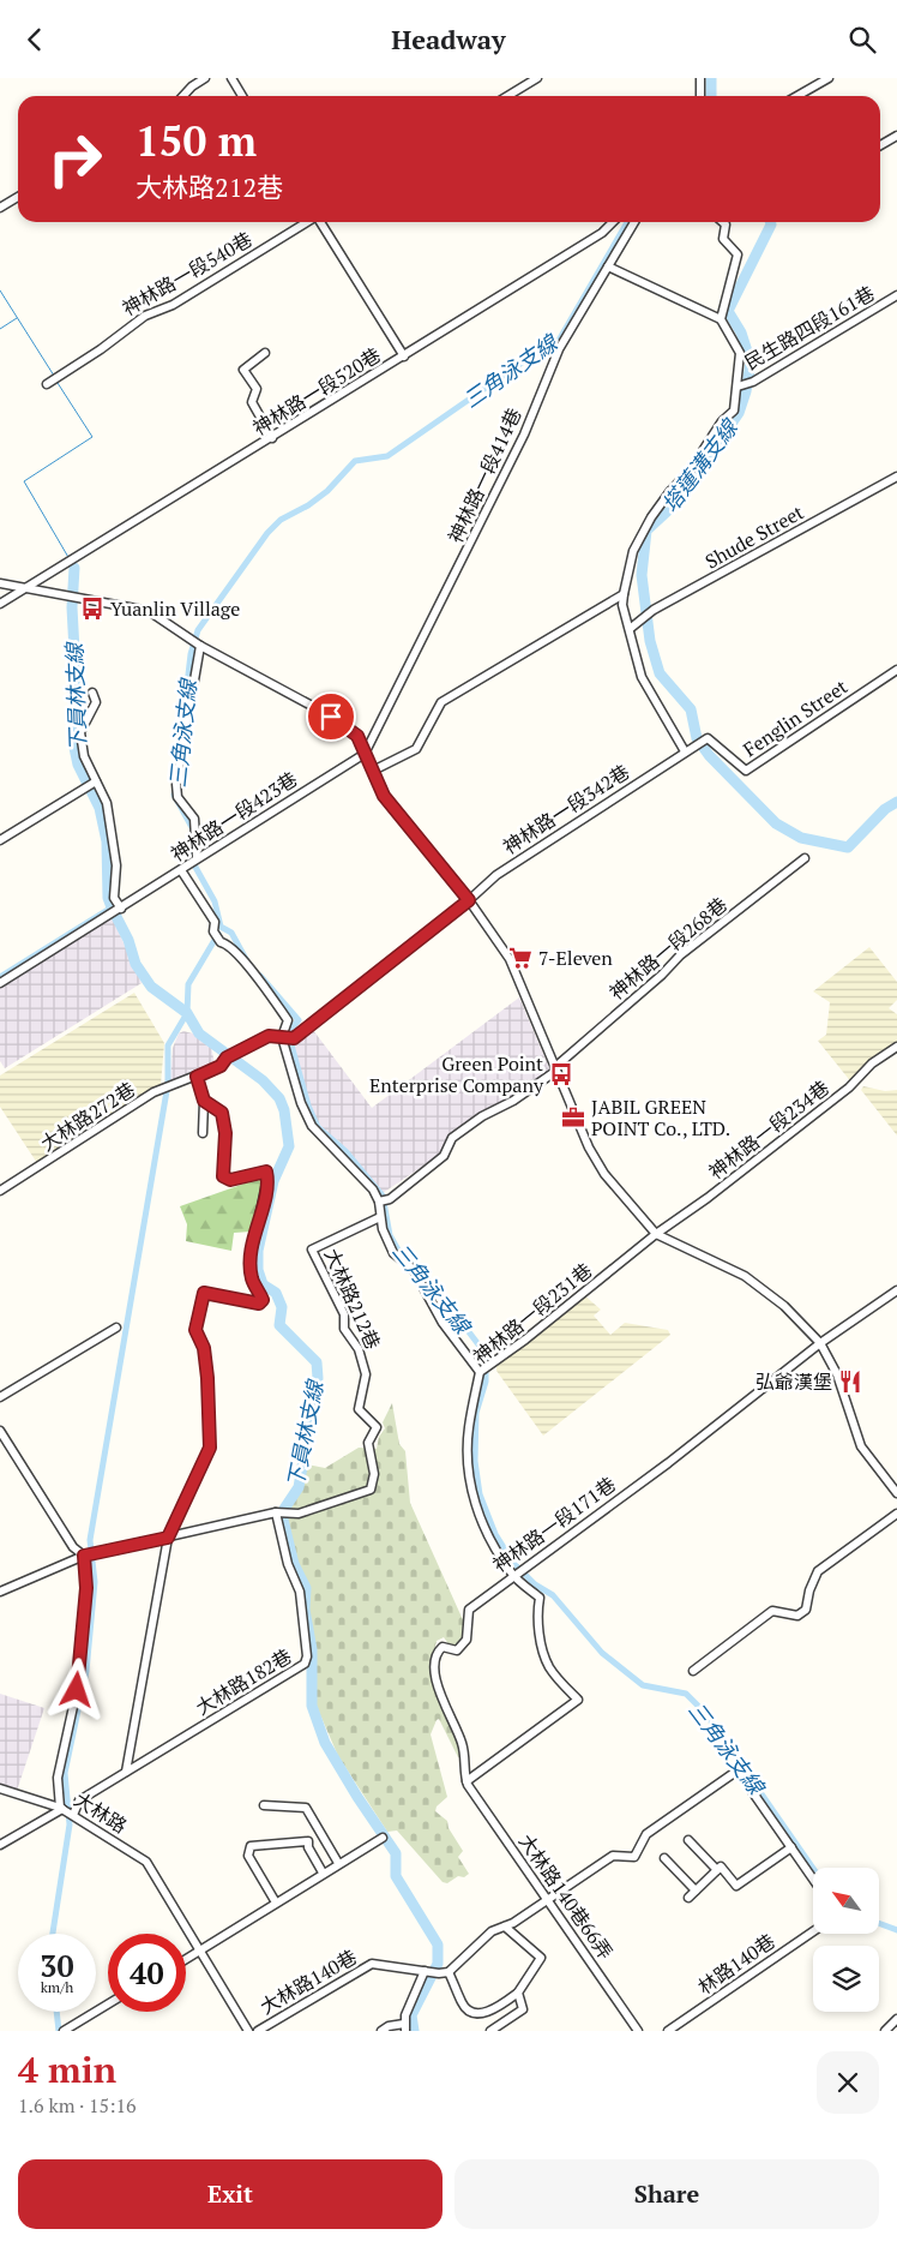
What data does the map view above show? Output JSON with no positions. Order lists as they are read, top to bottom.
{
  "streets": {
    "street": [
      "神林路一段540巷",
      "民生路四段161巷",
      "神林路一段520巷",
      "神林路一段414巷",
      "Shude Street",
      "Fenglin Street",
      "神林路一段342巷",
      "神林路一段423巷",
      "神林路一段268巷",
      "大林路272巷",
      "神林路一段234巷",
      "大林路212巷",
      "神林路一段231巷",
      "神林路一段171巷",
      "大林路182巷",
      "大林路",
      "大林路140巷66弄",
      "林路140巷",
      "大林路140巷"
    ]
  },
  "crossings": [
    ["神林路一段414巷", "神林路一段423巷"],
    ["Fenglin Street", "神林路一段342巷"],
    ["神林路一段342巷", "大林路272巷"],
    ["神林路一段234巷", "神林路一段231巷"],
    ["大林路212巷", "大林路182巷"],
    ["大林路212巷", "大林路"],
    ["神林路一段231巷", "神林路一段171巷"],
    ["神林路一段231巷", "大林路140巷66弄"],
    ["神林路一段171巷", "大林路140巷66弄"],
    ["大林路182巷", "大林路"]
  ],
  "water": ["三角泳支線", "塔蓮溝支線", "下員林支線"],
  "places": {
    "bus stop": ["Yuanlin Village", "Green Point Enterprise Company"],
    "supermarket": ["7-Eleven"],
    "office": ["JABIL GREEN POINT Co., LTD."],
    "restaurant": ["弘爺漢堡"]
  },
  "north": "top left",
  "page": {
    "header": "Headway",
    "turn": ["150 m", "大林路212巷"],
    "speed": "30 km/h",
    "limit": "40",
    "heading": ["4 min", "1.6 km · 15:16"],
    "buttons": ["Exit", "Share"]
  }
}
